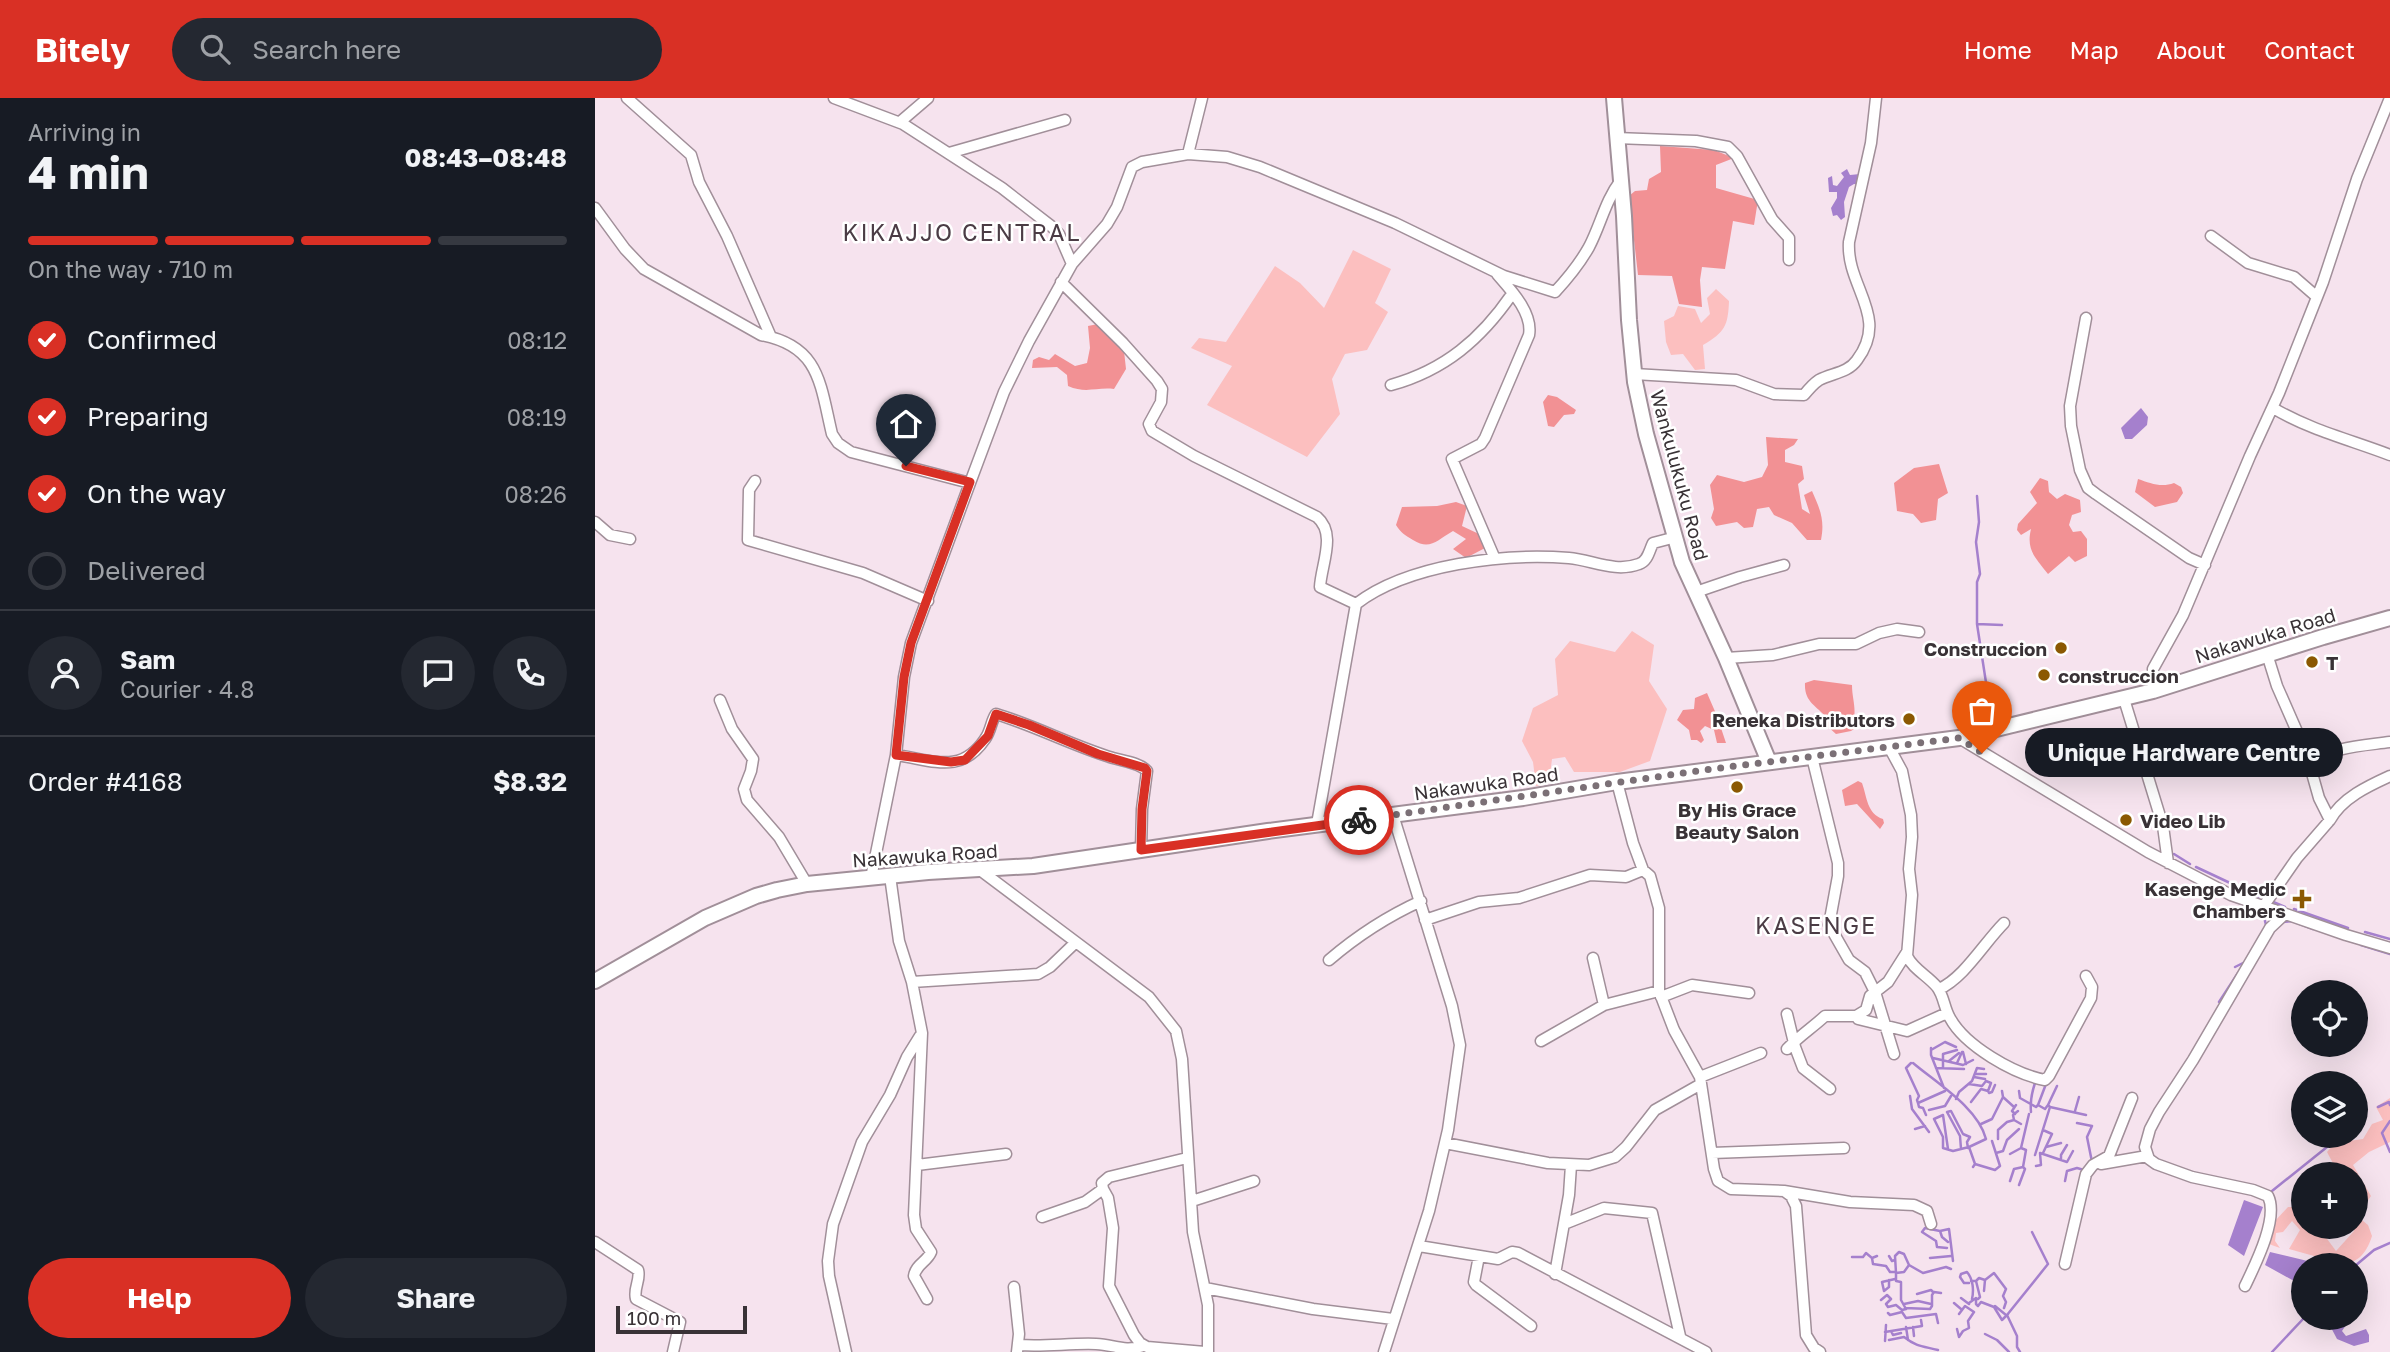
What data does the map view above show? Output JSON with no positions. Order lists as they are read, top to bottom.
{
  "streets": {
    "main road": ["Wankulukuku Road", "Nakawuka Road"]
  },
  "crossings": [
    ["Wankulukuku Road", "Nakawuka Road"]
  ],
  "districts": ["KIKAJJO CENTRAL", "KASENGE"],
  "places": {
    "other": [
      "Construccion",
      "T",
      "construccion",
      "Reneka Distributors",
      "Unique Hardware Centre",
      "By His Grace Beauty Salon",
      "Video Lib"
    ],
    "health": ["Kasenge Medic Chambers"]
  },
  "scale_bar": "100 m",
  "page": {
    "header": "Bitely",
    "search": "Search here",
    "nav": [
      "Home",
      "Map",
      "About",
      "Contact"
    ],
    "heading": ["4 min", "Arriving in", "08:43–08:48"],
    "panel": [
      "Sam",
      "Courier · 4.8",
      "Order #4168",
      "$8.32"
    ],
    "bar": "On the way · 710 m",
    "list": [
      ["Confirmed", "08:12"],
      ["Preparing", "08:19"],
      ["On the way", "08:26"],
      "Delivered"
    ],
    "bubble": "Unique Hardware Centre",
    "map_buttons": ["+", "−"],
    "buttons": ["Help", "Share"],
    "scale": "100 m"
  }
}
